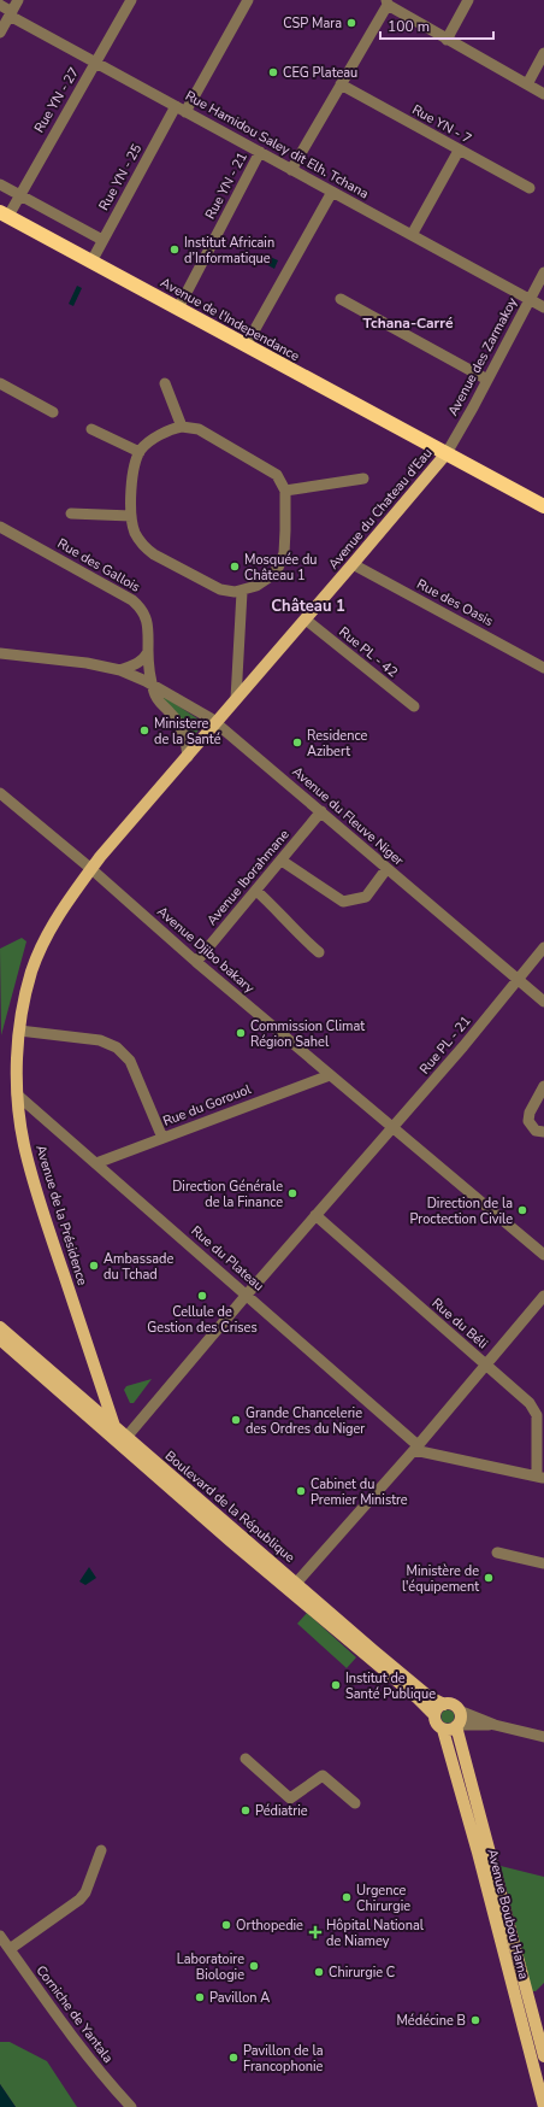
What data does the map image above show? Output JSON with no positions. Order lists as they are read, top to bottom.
{
  "streets": {
    "highway": ["Avenue de l'Independance"],
    "main road": [
      "Avenue du Chateau d'Eau",
      "Avenue de la Présidence",
      "Boulevard de la République",
      "Avenue Boubou Hama"
    ],
    "street": [
      "Rue YN - 27",
      "Rue YN - 7",
      "Rue Hamidou Saley dit Elh. Tchana",
      "Rue YN - 25",
      "Rue YN - 21",
      "Avenue des Zarmakoy",
      "Rue des Gallois",
      "Rue des Oasis",
      "Rue PL - 42",
      "Avenue du Fleuve Niger",
      "Avenue Iborahmane",
      "Avenue Djibo bakary",
      "Rue PL - 21",
      "Rue du Gorouol",
      "Rue du Plateau",
      "Rue du Béli",
      "Corniche de Yantala"
    ]
  },
  "crossings": [
    ["Rue YN - 27", "Rue Hamidou Saley dit Elh. Tchana"],
    ["Rue YN - 27", "Avenue de l'Independance"],
    ["Rue Hamidou Saley dit Elh. Tchana", "Rue YN - 25"],
    ["Rue Hamidou Saley dit Elh. Tchana", "Rue YN - 21"],
    ["Rue Hamidou Saley dit Elh. Tchana", "Avenue des Zarmakoy"],
    ["Rue YN - 25", "Avenue de l'Independance"],
    ["Rue YN - 21", "Avenue de l'Independance"],
    ["Avenue de l'Independance", "Avenue des Zarmakoy"],
    ["Avenue de l'Independance", "Avenue du Chateau d'Eau"],
    ["Avenue des Zarmakoy", "Avenue du Chateau d'Eau"],
    ["Avenue du Chateau d'Eau", "Rue des Gallois"],
    ["Avenue du Chateau d'Eau", "Rue des Oasis"],
    ["Avenue du Chateau d'Eau", "Rue PL - 42"],
    ["Avenue du Chateau d'Eau", "Avenue du Fleuve Niger"],
    ["Avenue du Chateau d'Eau", "Avenue Djibo bakary"],
    ["Avenue du Chateau d'Eau", "Avenue de la Présidence"],
    ["Rue des Gallois", "Avenue du Fleuve Niger"],
    ["Avenue du Fleuve Niger", "Avenue Iborahmane"],
    ["Avenue du Fleuve Niger", "Rue PL - 21"],
    ["Avenue Iborahmane", "Avenue Djibo bakary"],
    ["Avenue Djibo bakary", "Rue PL - 21"],
    ["Avenue Djibo bakary", "Rue du Gorouol"],
    ["Avenue Djibo bakary", "Avenue de la Présidence"],
    ["Rue PL - 21", "Avenue de la Présidence"],
    ["Rue PL - 21", "Rue du Plateau"],
    ["Rue PL - 21", "Rue du Béli"],
    ["Rue PL - 21", "Boulevard de la République"],
    ["Rue du Gorouol", "Rue du Plateau"],
    ["Avenue de la Présidence", "Rue du Plateau"],
    ["Avenue de la Présidence", "Boulevard de la République"],
    ["Rue du Plateau", "Rue du Béli"],
    ["Boulevard de la République", "Avenue Boubou Hama"]
  ],
  "districts": ["Tchana-Carré", "Château 1"],
  "places": {
    "other": [
      "CSP Mara",
      "CEG Plateau",
      "Institut Africain d’Informatique",
      "Mosquée du Château 1",
      "Ministere de la Santé",
      "Residence Azibert",
      "Commission Climat Région Sahel",
      "Direction Générale de la Finance",
      "Direction de la Proctection Civile",
      "Ambassade du Tchad",
      "Cellule de Gestion des Crises",
      "Grande Chancelerie des Ordres du Niger",
      "Cabinet du Premier Ministre",
      "Ministère de l'équipement",
      "Institut de Santé Publique",
      "Pédiatrie",
      "Urgence Chirurgie",
      "Orthopedie",
      "Laboratoire Biologie",
      "Chirurgie C",
      "Pavillon A",
      "Médécine B",
      "Pavillon de la Francophonie"
    ],
    "health": ["Hôpital National de Niamey"]
  },
  "scale_bar": "100 m"
}
